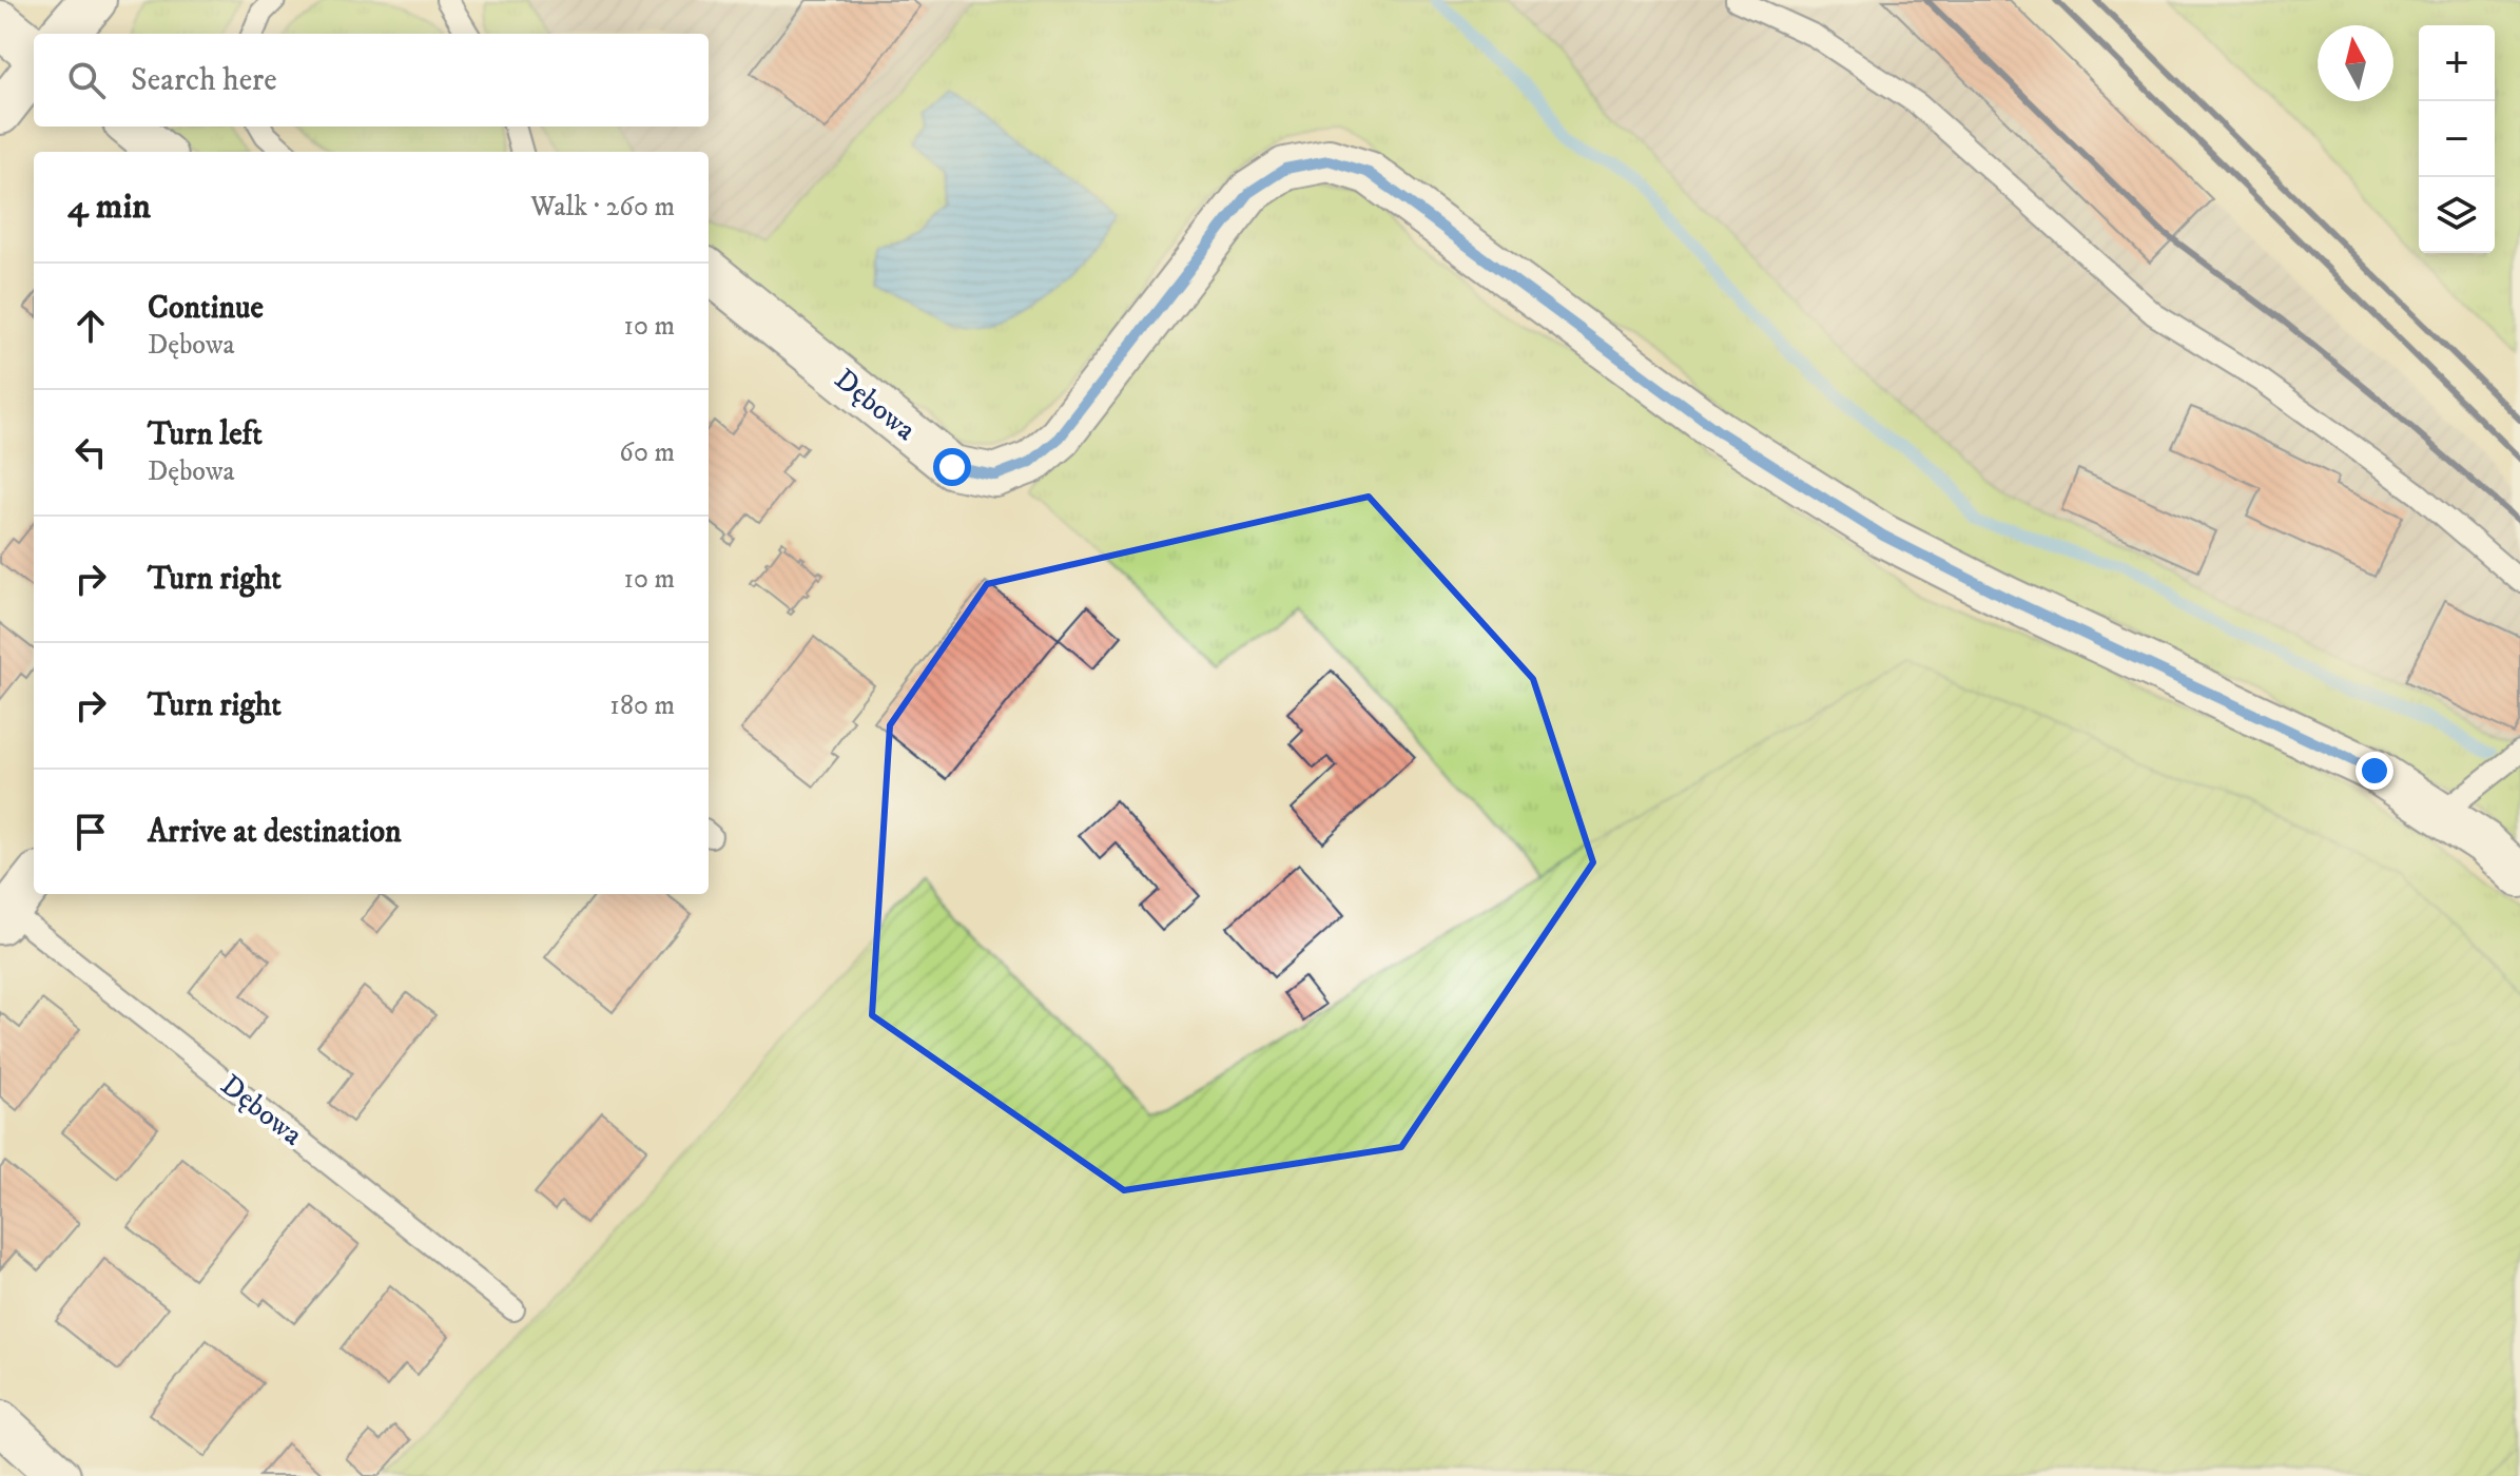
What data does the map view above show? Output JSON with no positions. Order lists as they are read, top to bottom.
{
  "streets": {
    "street": ["Dębowa"]
  },
  "north": "top",
  "page": {
    "map_buttons": ["+", "−"],
    "search": "Search here",
    "heading": ["4 min", "Walk · 260 m"],
    "list": [
      ["Continue", "Dębowa", "10 m"],
      ["Turn left", "Dębowa", "60 m"],
      ["Turn right", "10 m"],
      ["Turn right", "180 m"],
      "Arrive at destination"
    ]
  }
}
